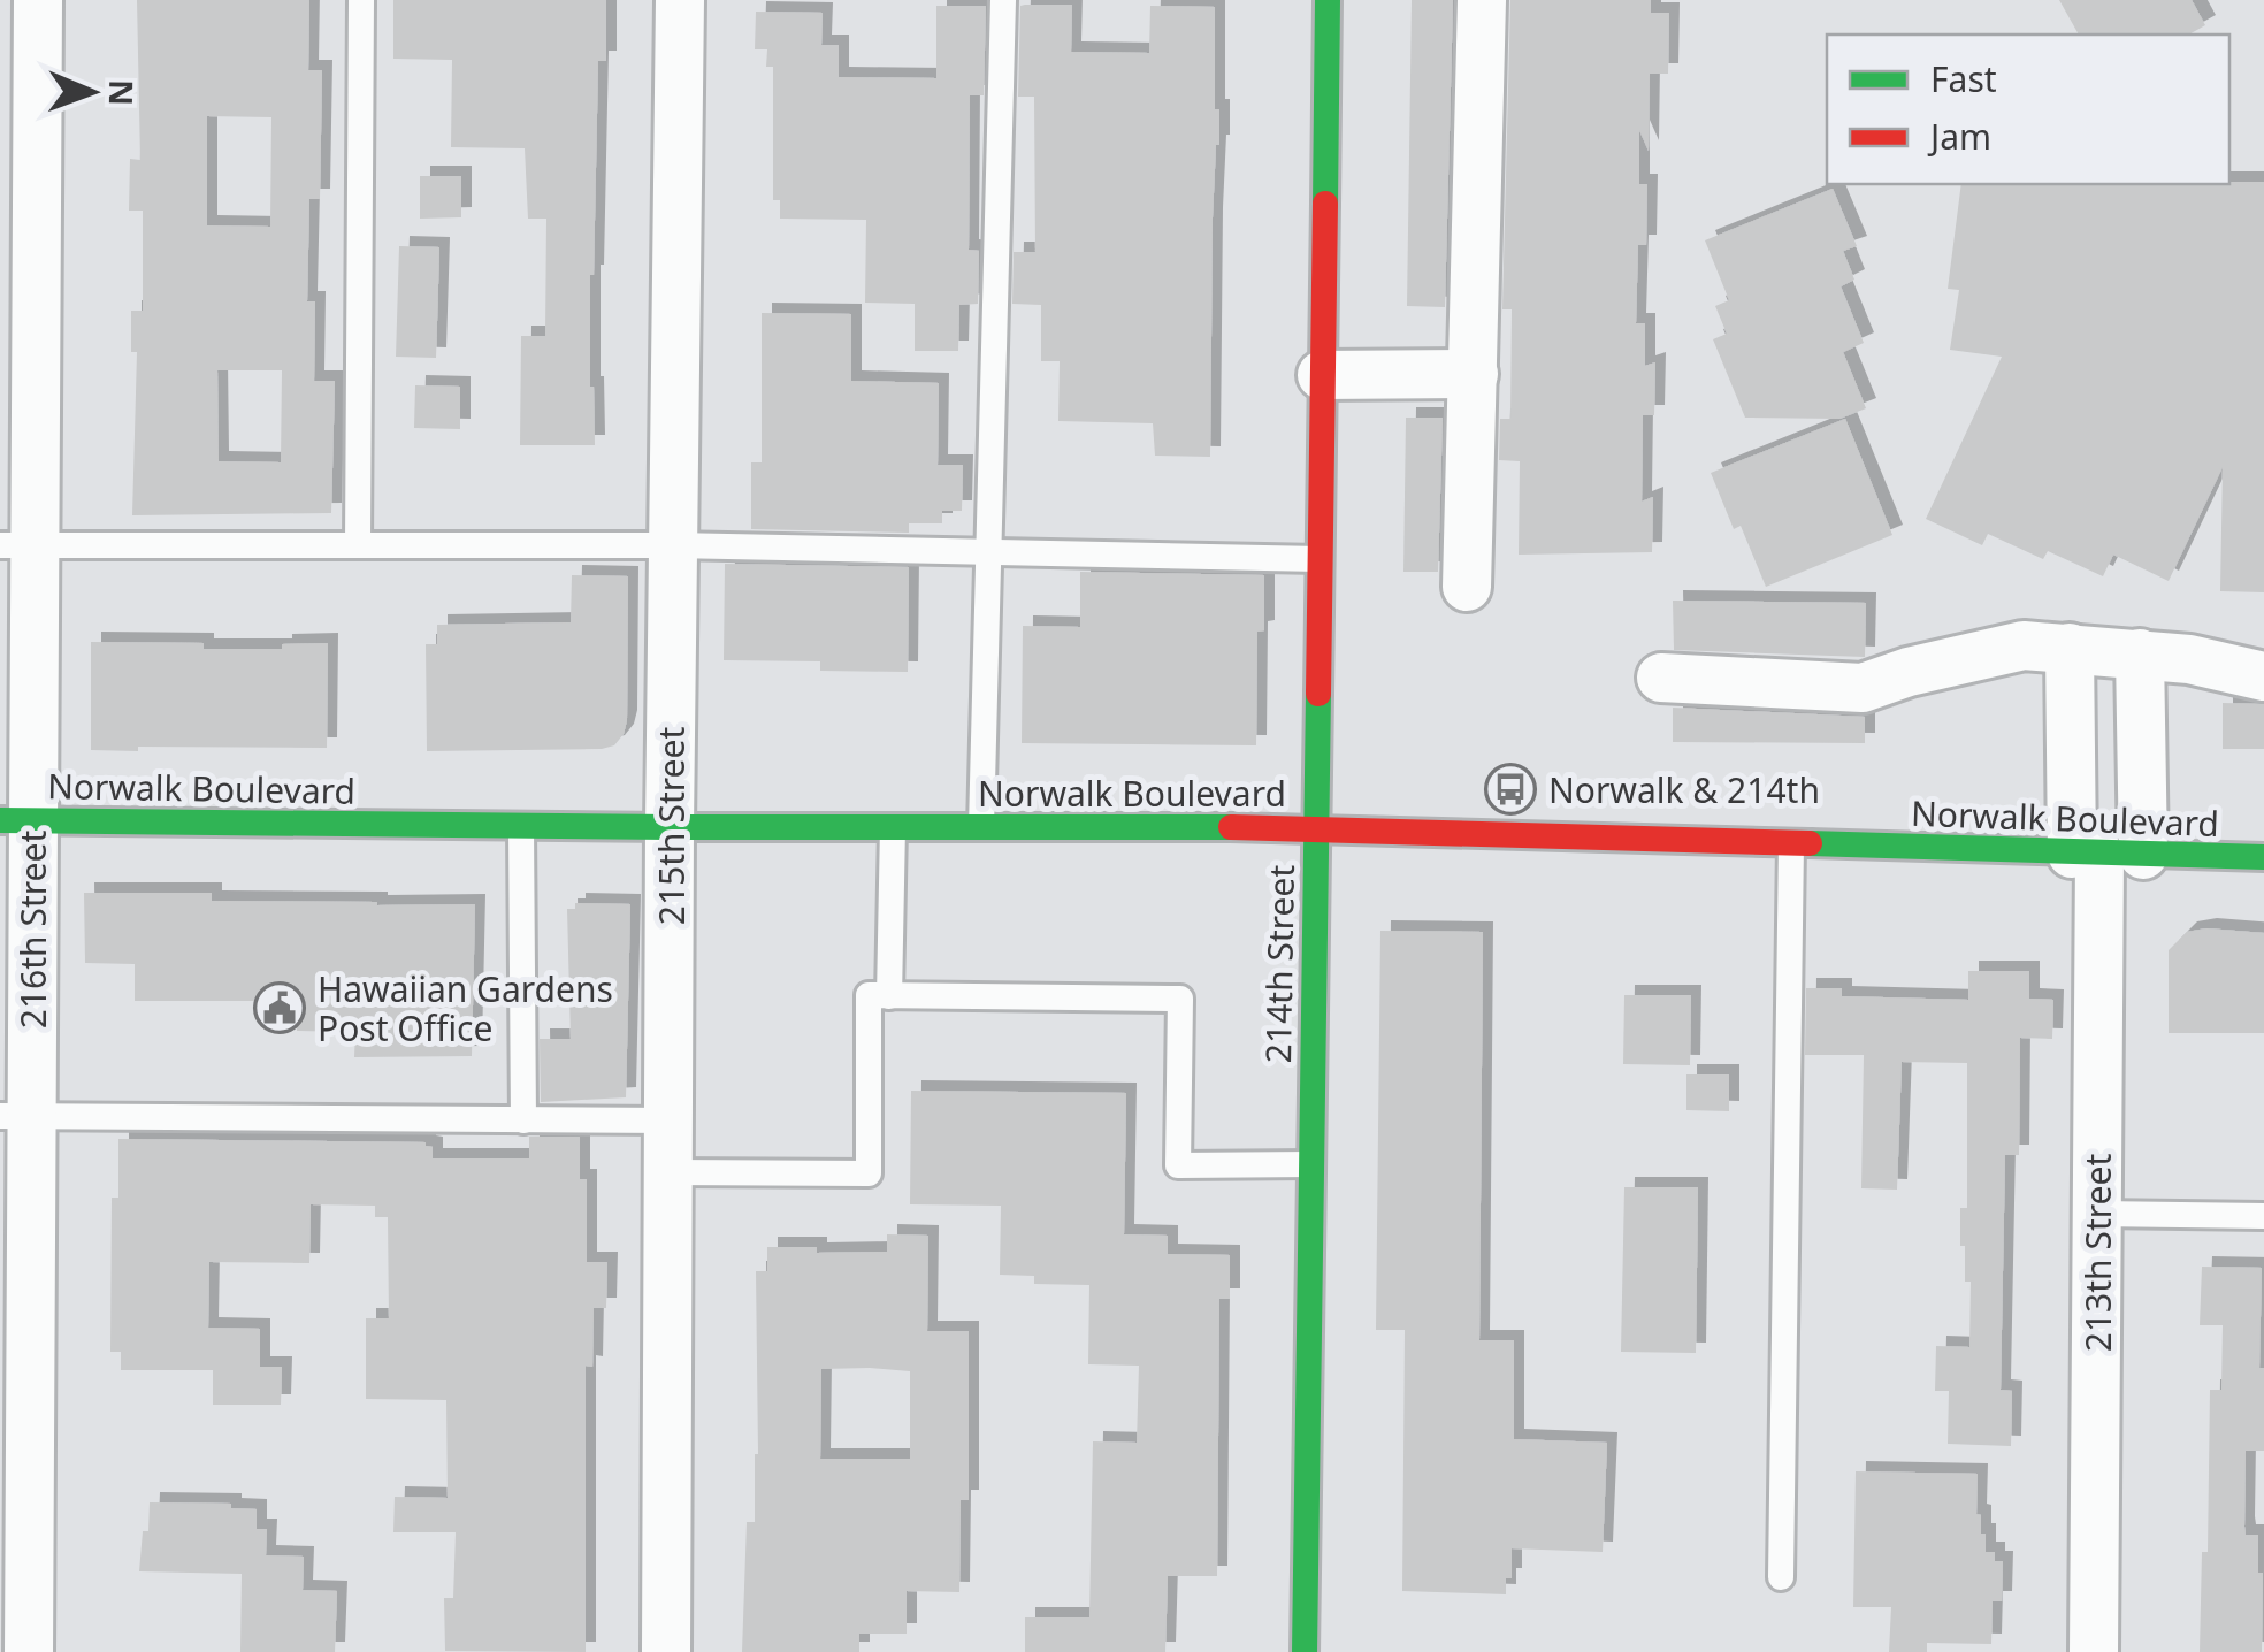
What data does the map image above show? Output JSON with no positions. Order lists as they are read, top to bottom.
{
  "streets": {
    "main road": ["Norwalk Boulevard", "214th Street"],
    "street": ["215th Street", "216th Street", "213th Street"]
  },
  "crossings": [
    ["Norwalk Boulevard", "215th Street"],
    ["Norwalk Boulevard", "216th Street"],
    ["Norwalk Boulevard", "214th Street"],
    ["Norwalk Boulevard", "213th Street"]
  ],
  "places": {
    "bus stop": ["Norwalk & 214th"],
    "public building": ["Hawaiian Gardens Post Office"]
  },
  "legend": ["Fast", "Jam"],
  "north": "right"
}
